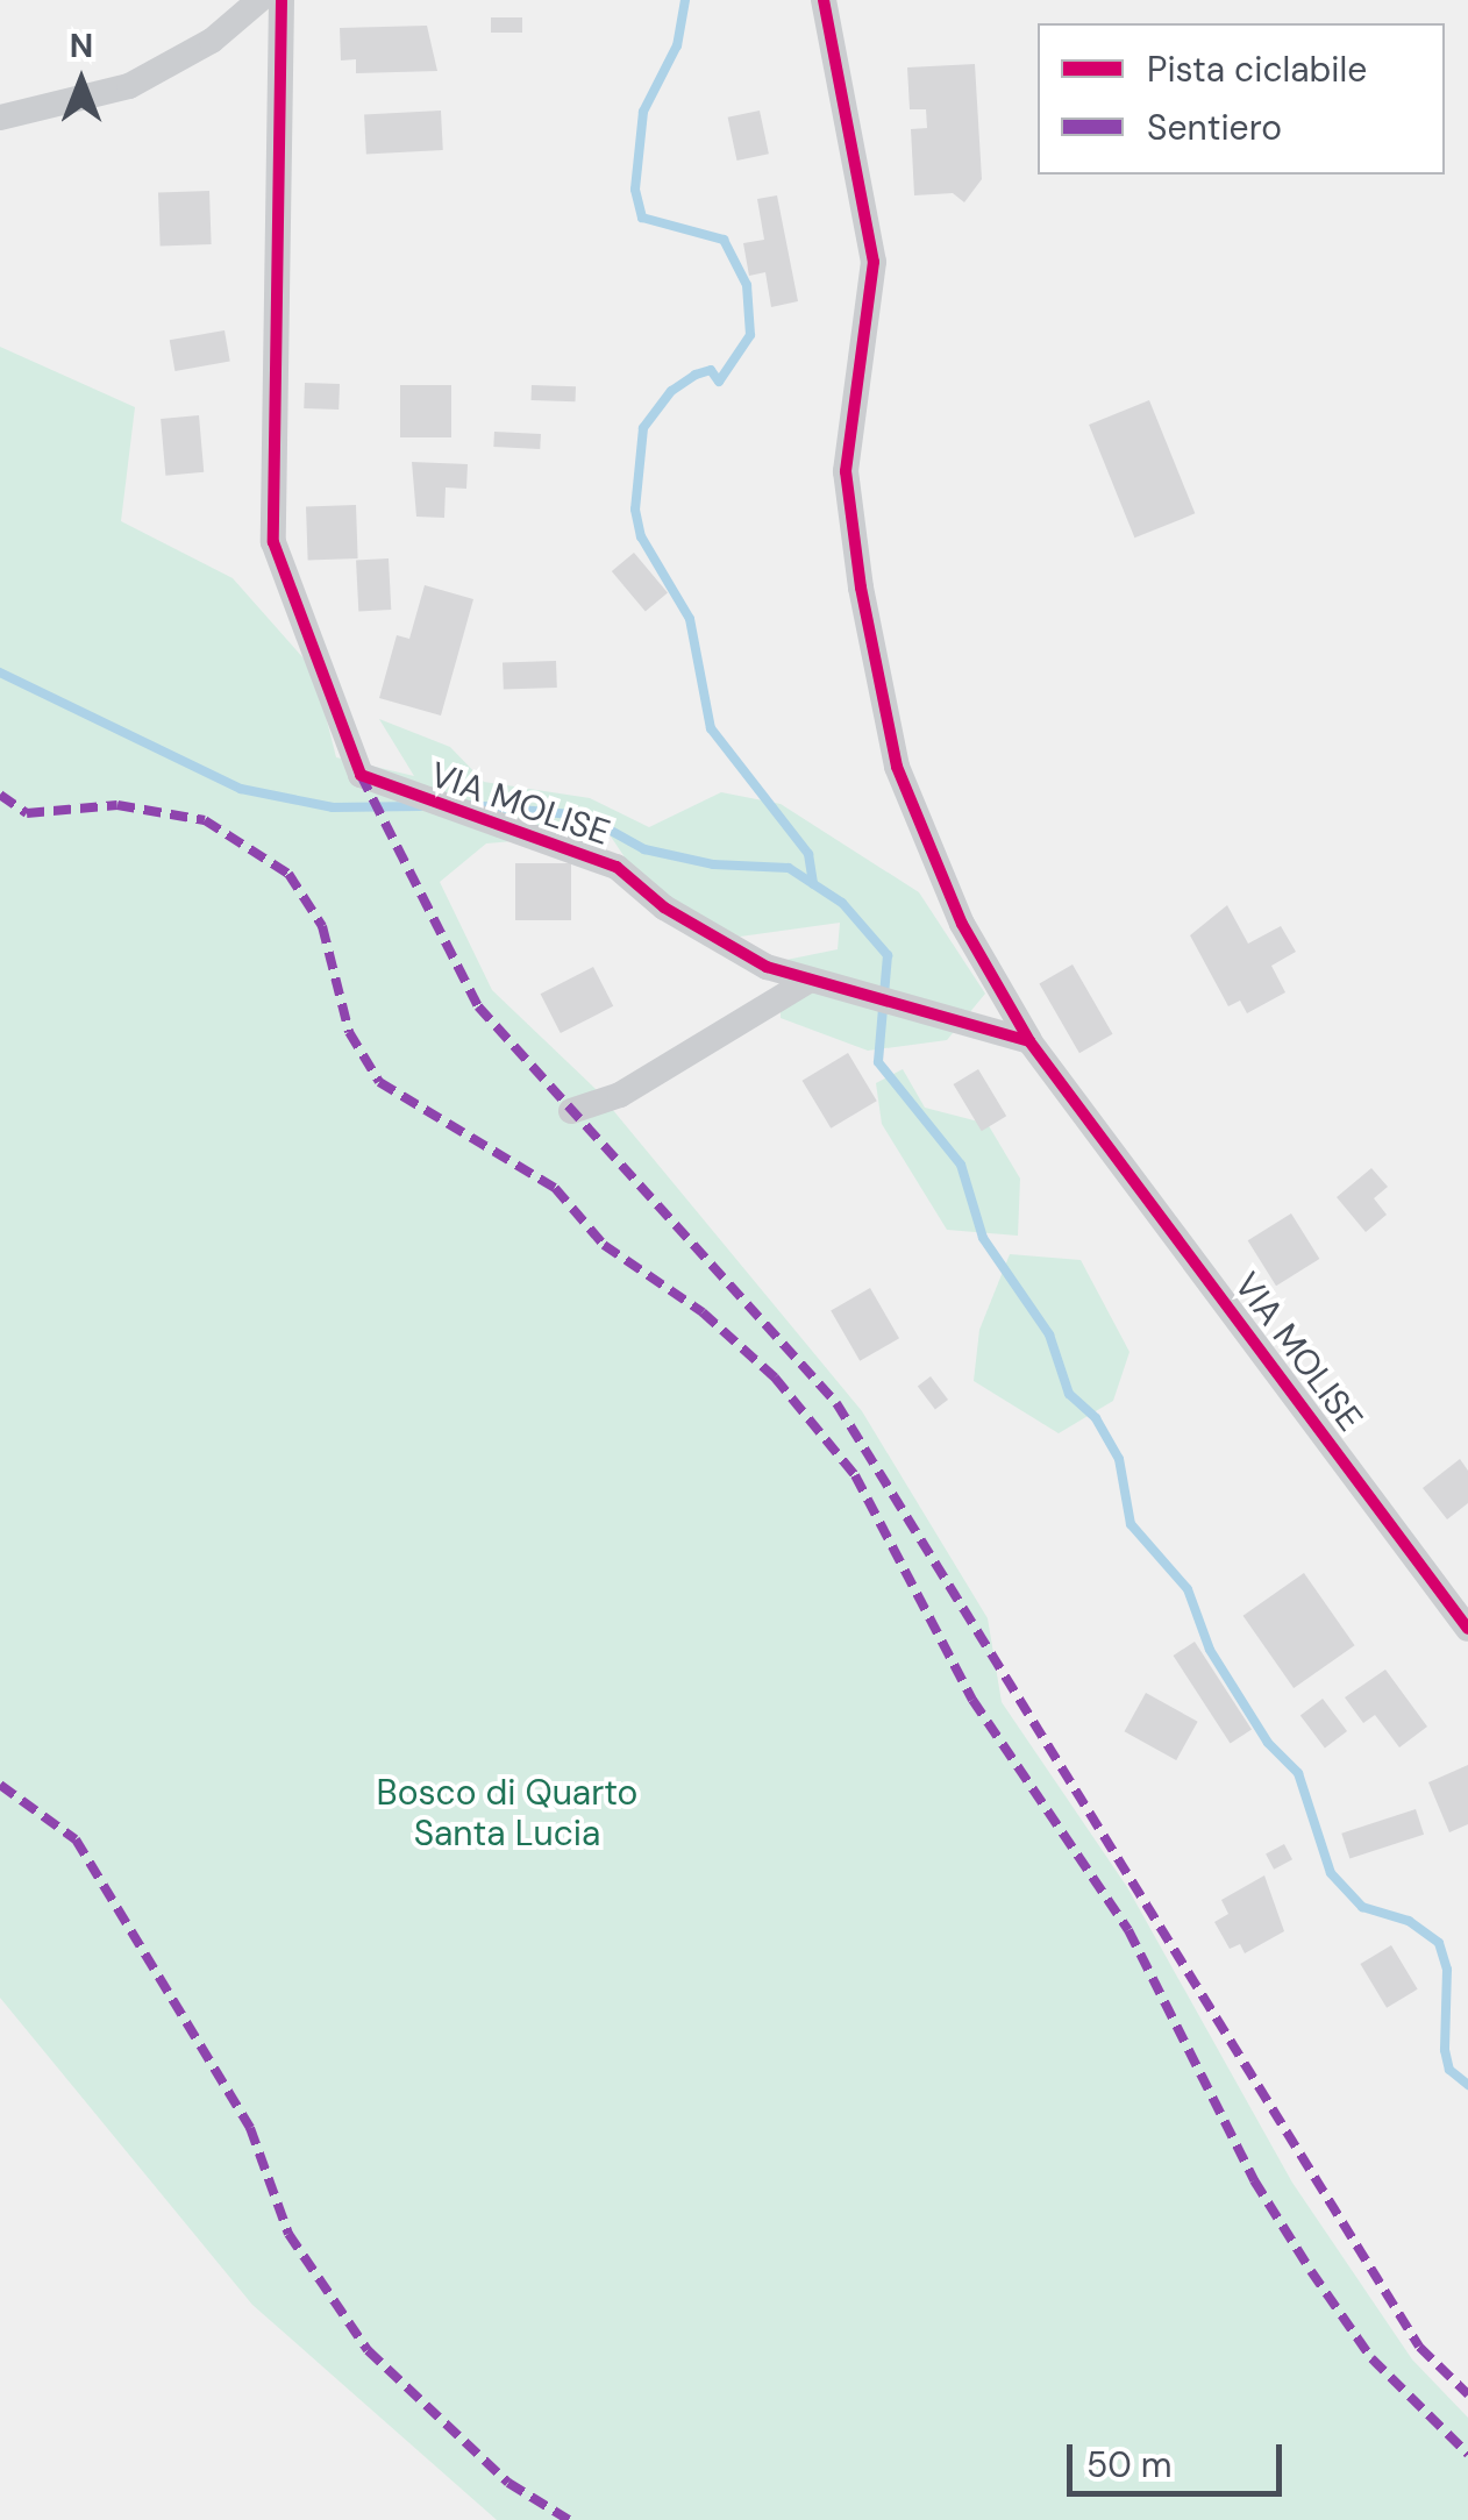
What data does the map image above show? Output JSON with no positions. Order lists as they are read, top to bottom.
{
  "streets": {
    "street": ["VIA MOLISE"]
  },
  "parks": ["Bosco di Quarto Santa Lucia"],
  "legend": ["Pista ciclabile", "Sentiero"],
  "scale_bar": "50 m",
  "north": "top"
}
